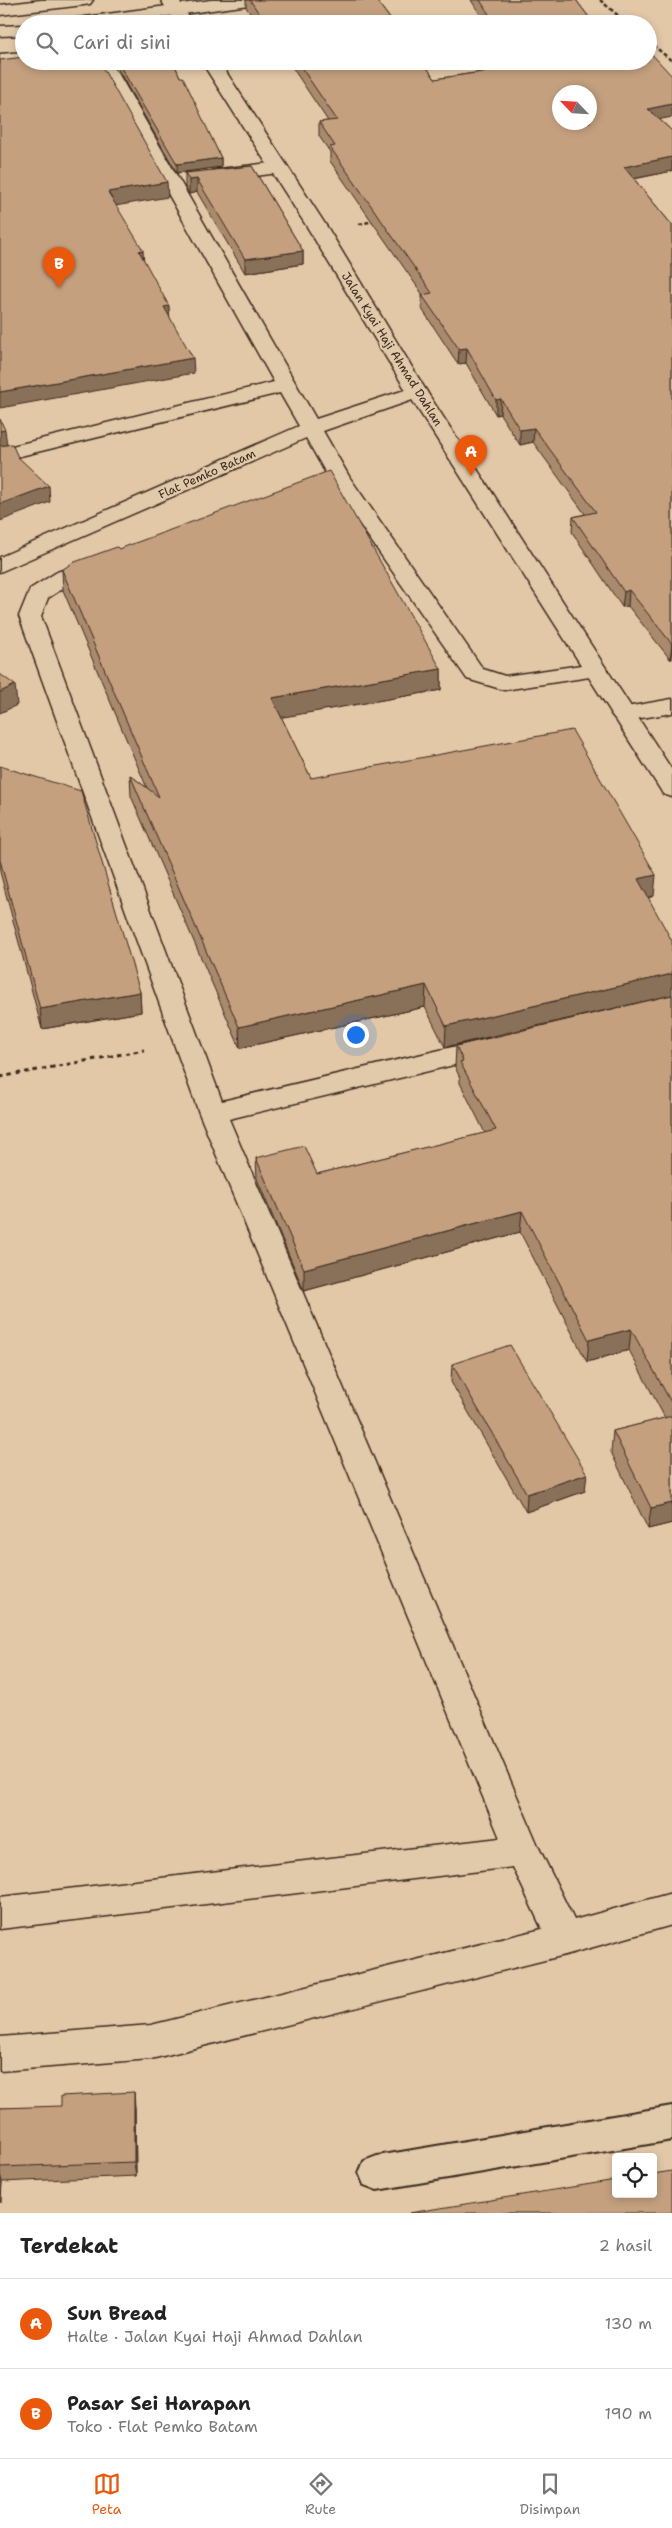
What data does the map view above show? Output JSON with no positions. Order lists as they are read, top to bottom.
{
  "streets": {
    "street": ["Jalan Kyai Haji Ahmad Dahlan", "Flat Pemko Batam"]
  },
  "crossings": [
    ["Jalan Kyai Haji Ahmad Dahlan", "Flat Pemko Batam"]
  ],
  "north": "top left",
  "page": {
    "search": "Cari di sini",
    "pins": ["B", "A"],
    "heading": ["Terdekat", "2 hasil"],
    "list": [
      {
        "mark": "A",
        "name": "Sun Bread",
        "note": "Halte · Jalan Kyai Haji Ahmad Dahlan",
        "value": "130 m"
      },
      {
        "mark": "B",
        "name": "Pasar Sei Harapan",
        "note": "Toko · Flat Pemko Batam",
        "value": "190 m"
      }
    ],
    "nav": ["Peta", "Rute", "Disimpan"]
  }
}
